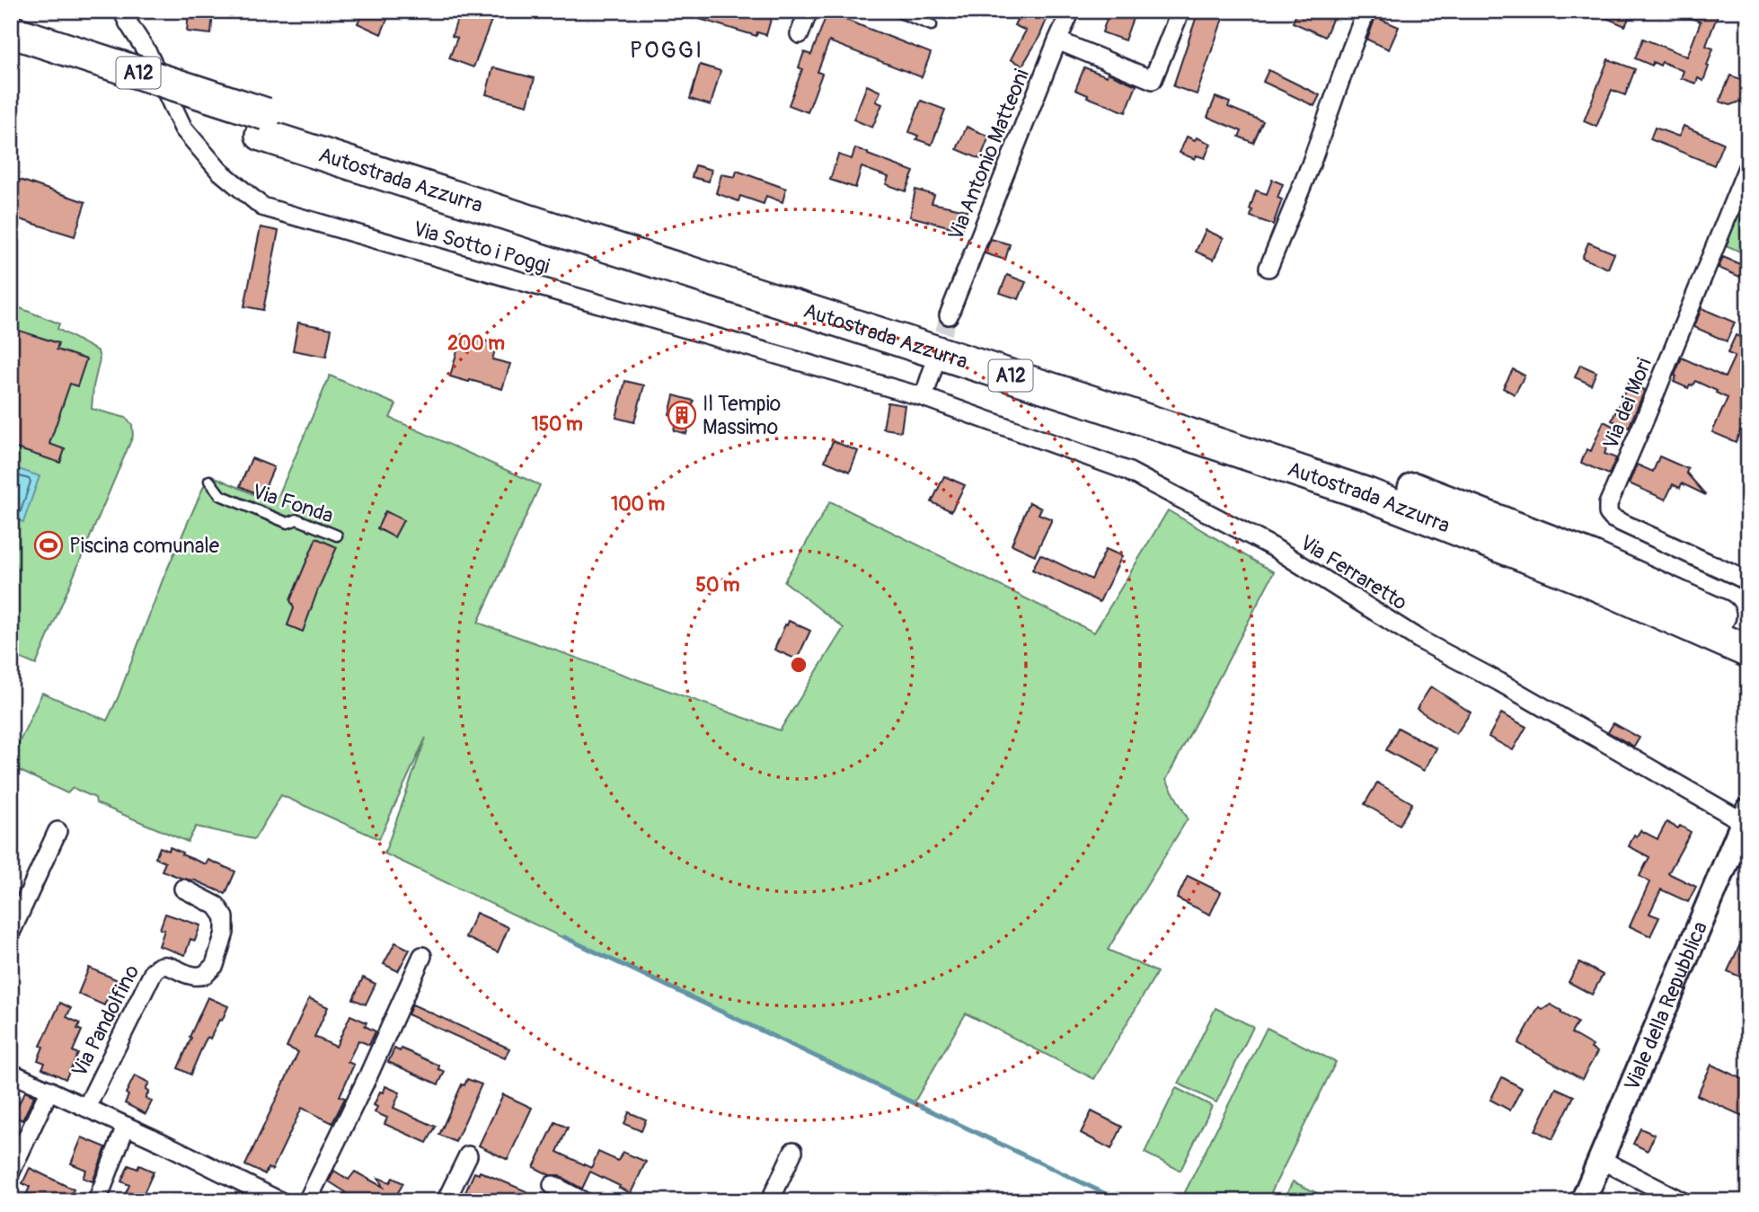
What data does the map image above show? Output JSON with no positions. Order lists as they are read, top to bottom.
{
  "streets": {
    "highway": ["A12", "Autostrada Azzurra"],
    "main road": ["Viale della Repubblica"],
    "street": [
      "Via Antonio Matteoni",
      "Via Sotto i Poggi",
      "Via dei Mori",
      "Via Ferraretto",
      "Via Pandolfino"
    ],
    "lane": ["Via Fonda"]
  },
  "crossings": [
    ["Via Sotto i Poggi", "Via Ferraretto"],
    ["Via Ferraretto", "Viale della Repubblica"]
  ],
  "districts": ["POGGI"],
  "places": {
    "building": ["Il Tempio Massimo"],
    "sports": ["Piscina comunale"]
  },
  "rings": [
    "200 m",
    "150 m",
    "100 m",
    "50 m"
  ]
}
